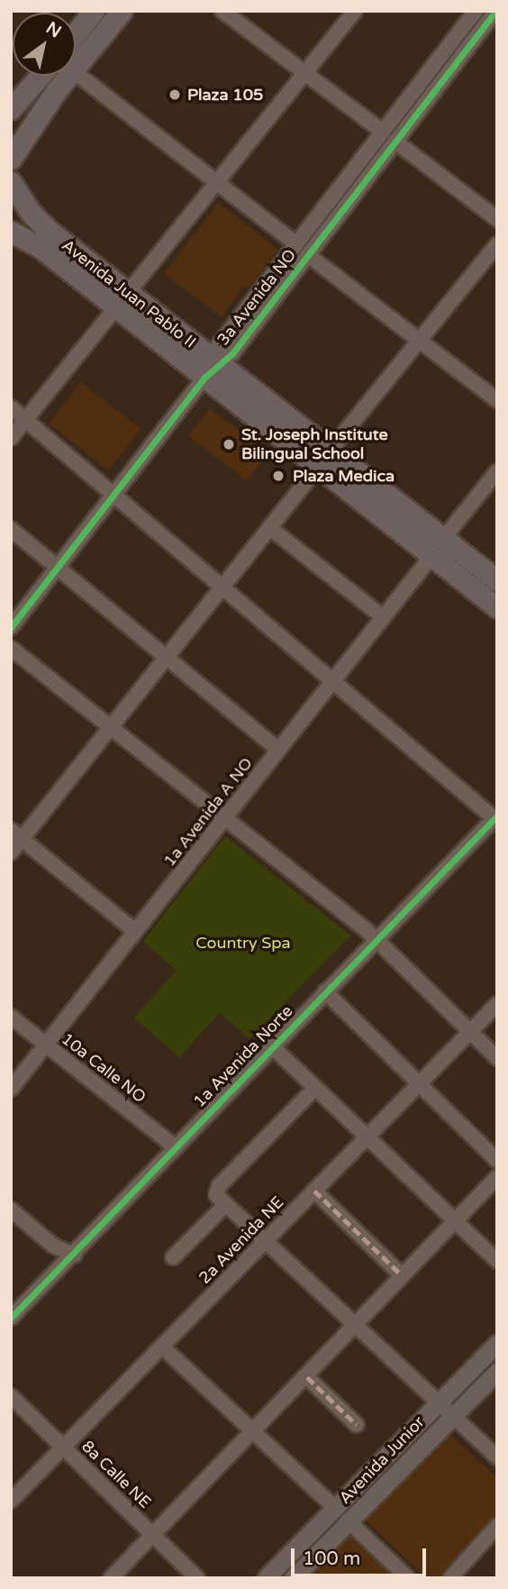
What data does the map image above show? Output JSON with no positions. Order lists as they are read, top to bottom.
{
  "streets": {
    "highway": ["Avenida Juan Pablo II"],
    "main road": ["Avenida Junior"],
    "street": [
      "3a Avenida NO",
      "1a Avenida A NO",
      "1a Avenida Norte",
      "10a Calle NO",
      "2a Avenida NE",
      "8a Calle NE"
    ]
  },
  "crossings": [
    ["Avenida Juan Pablo II", "3a Avenida NO"],
    ["Avenida Juan Pablo II", "1a Avenida A NO"],
    ["1a Avenida A NO", "10a Calle NO"],
    ["1a Avenida Norte", "10a Calle NO"],
    ["2a Avenida NE", "8a Calle NE"]
  ],
  "parks": ["Country Spa"],
  "places": ["Plaza 105", "St. Joseph Institute Bilingual School", "Plaza Medica"],
  "scale_bar": "100 m",
  "north": "top right"
}
